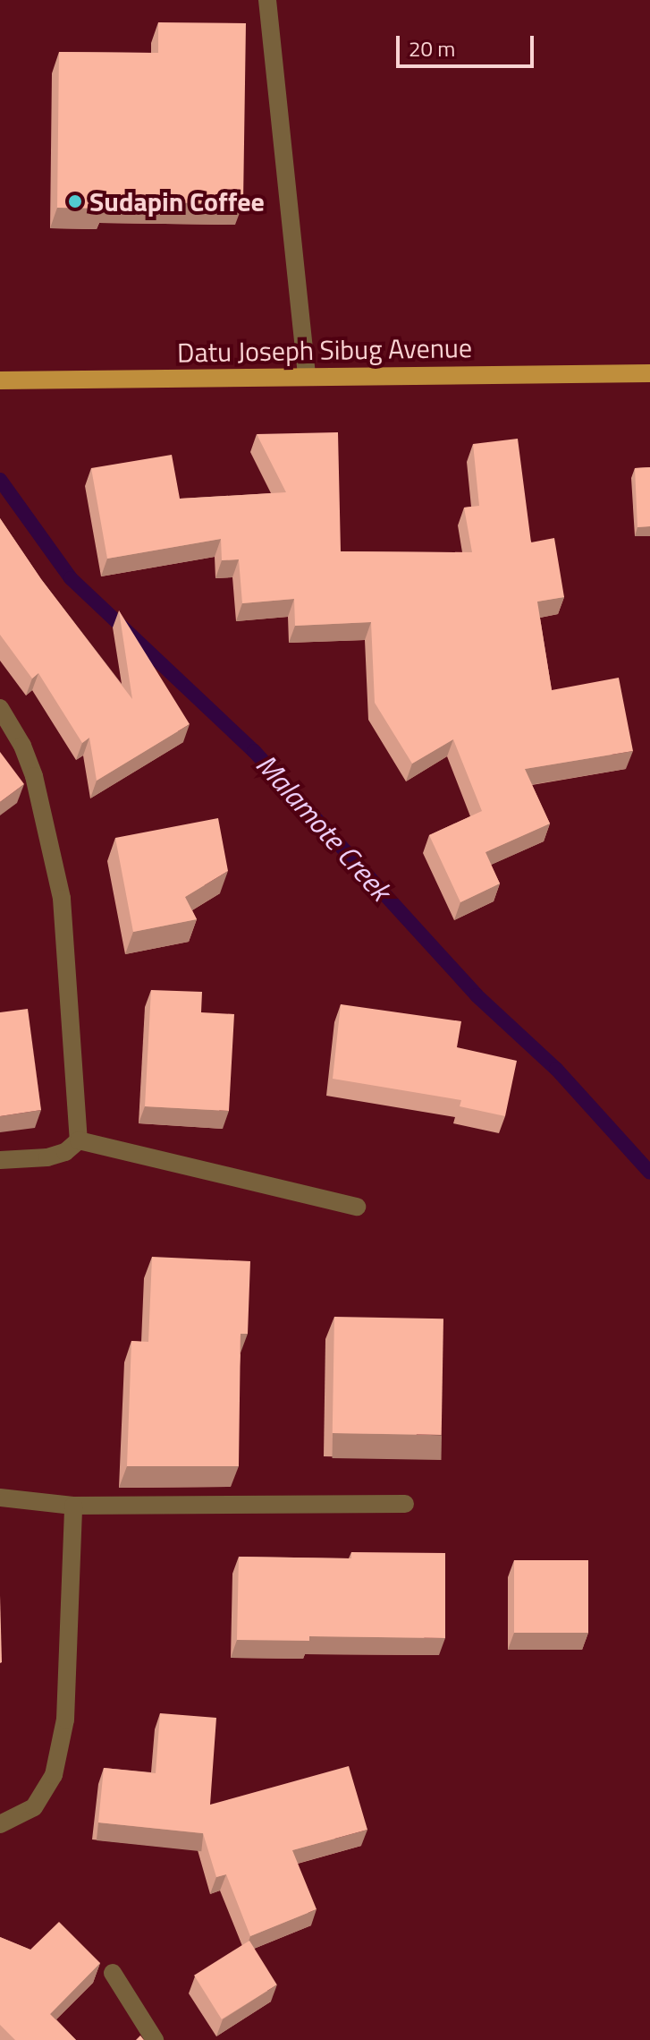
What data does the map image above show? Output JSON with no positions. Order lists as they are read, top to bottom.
{
  "streets": {
    "main road": ["Datu Joseph Sibug Avenue"]
  },
  "water": ["Malamote Creek"],
  "places": ["Sudapin Coffee"],
  "scale_bar": "20 m"
}
